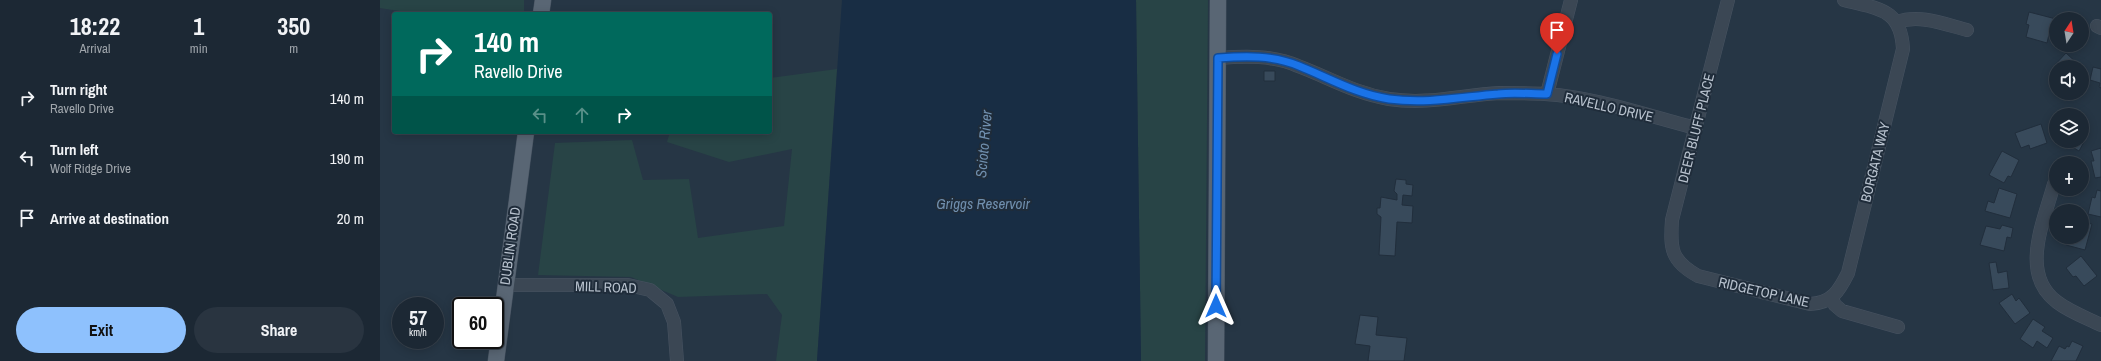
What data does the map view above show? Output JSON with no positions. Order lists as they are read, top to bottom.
{
  "streets": {
    "main road": ["DUBLIN ROAD"],
    "street": [
      "RAVELLO DRIVE",
      "DEER BLUFF PLACE",
      "BORGATA WAY",
      "MILL ROAD",
      "RIDGETOP LANE"
    ]
  },
  "crossings": [
    ["RAVELLO DRIVE", "DEER BLUFF PLACE"],
    ["DEER BLUFF PLACE", "RIDGETOP LANE"],
    ["BORGATA WAY", "RIDGETOP LANE"],
    ["DUBLIN ROAD", "MILL ROAD"]
  ],
  "water": ["Scioto River", "Griggs Reservoir"],
  "north": "top",
  "page": {
    "eta": [
      "18:22",
      "Arrival",
      "1",
      "min",
      "350",
      "m"
    ],
    "map_buttons": ["+", "−"],
    "turn": ["140 m", "Ravello Drive"],
    "list": [
      {
        "name": "Turn right",
        "note": "Ravello Drive",
        "value": "140 m"
      },
      {
        "name": "Turn left",
        "note": "Wolf Ridge Drive",
        "value": "190 m"
      },
      {
        "name": "Arrive at destination",
        "value": "20 m"
      }
    ],
    "speed": "57 km/h",
    "limit": "60",
    "buttons": ["Exit", "Share"]
  }
}
